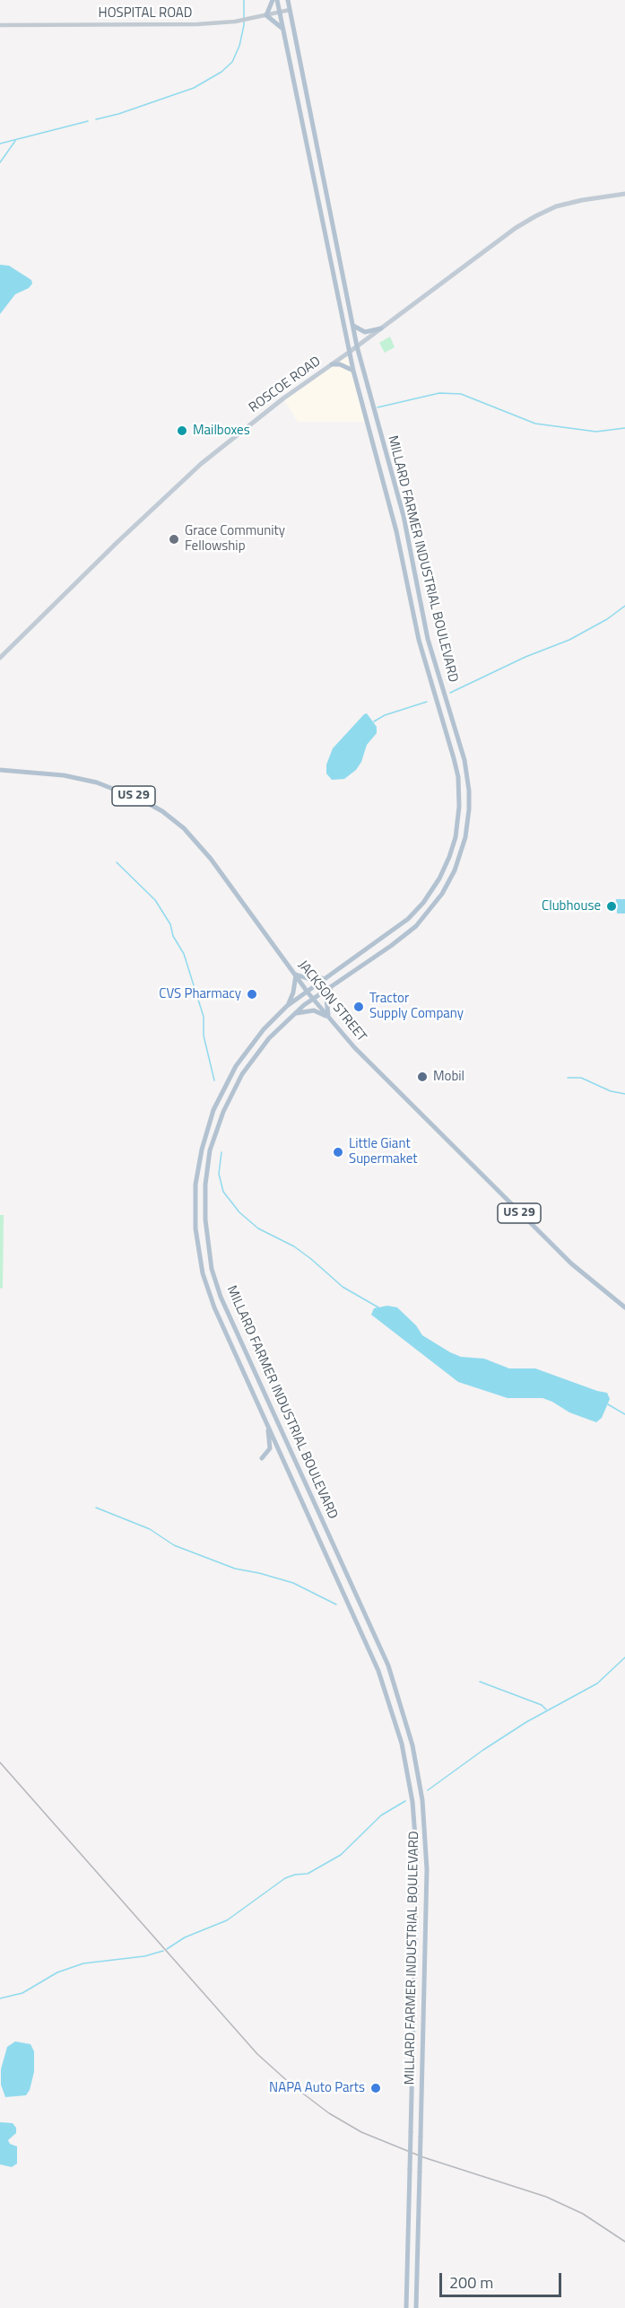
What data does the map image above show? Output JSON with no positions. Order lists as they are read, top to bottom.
{
  "streets": {
    "main road": [
      "ROSCOE ROAD",
      "MILLARD FARMER INDUSTRIAL BOULEVARD",
      "US 29",
      "JACKSON STREET"
    ],
    "street": ["HOSPITAL ROAD"]
  },
  "crossings": [
    ["HOSPITAL ROAD", "MILLARD FARMER INDUSTRIAL BOULEVARD"],
    ["ROSCOE ROAD", "MILLARD FARMER INDUSTRIAL BOULEVARD"],
    ["MILLARD FARMER INDUSTRIAL BOULEVARD", "JACKSON STREET"]
  ],
  "places": [
    "Mailboxes",
    "Grace Community Fellowship",
    "Clubhouse",
    "CVS Pharmacy",
    "Tractor Supply Company",
    "Mobil",
    "Little Giant Supermaket",
    "NAPA Auto Parts"
  ],
  "scale_bar": "200 m"
}
